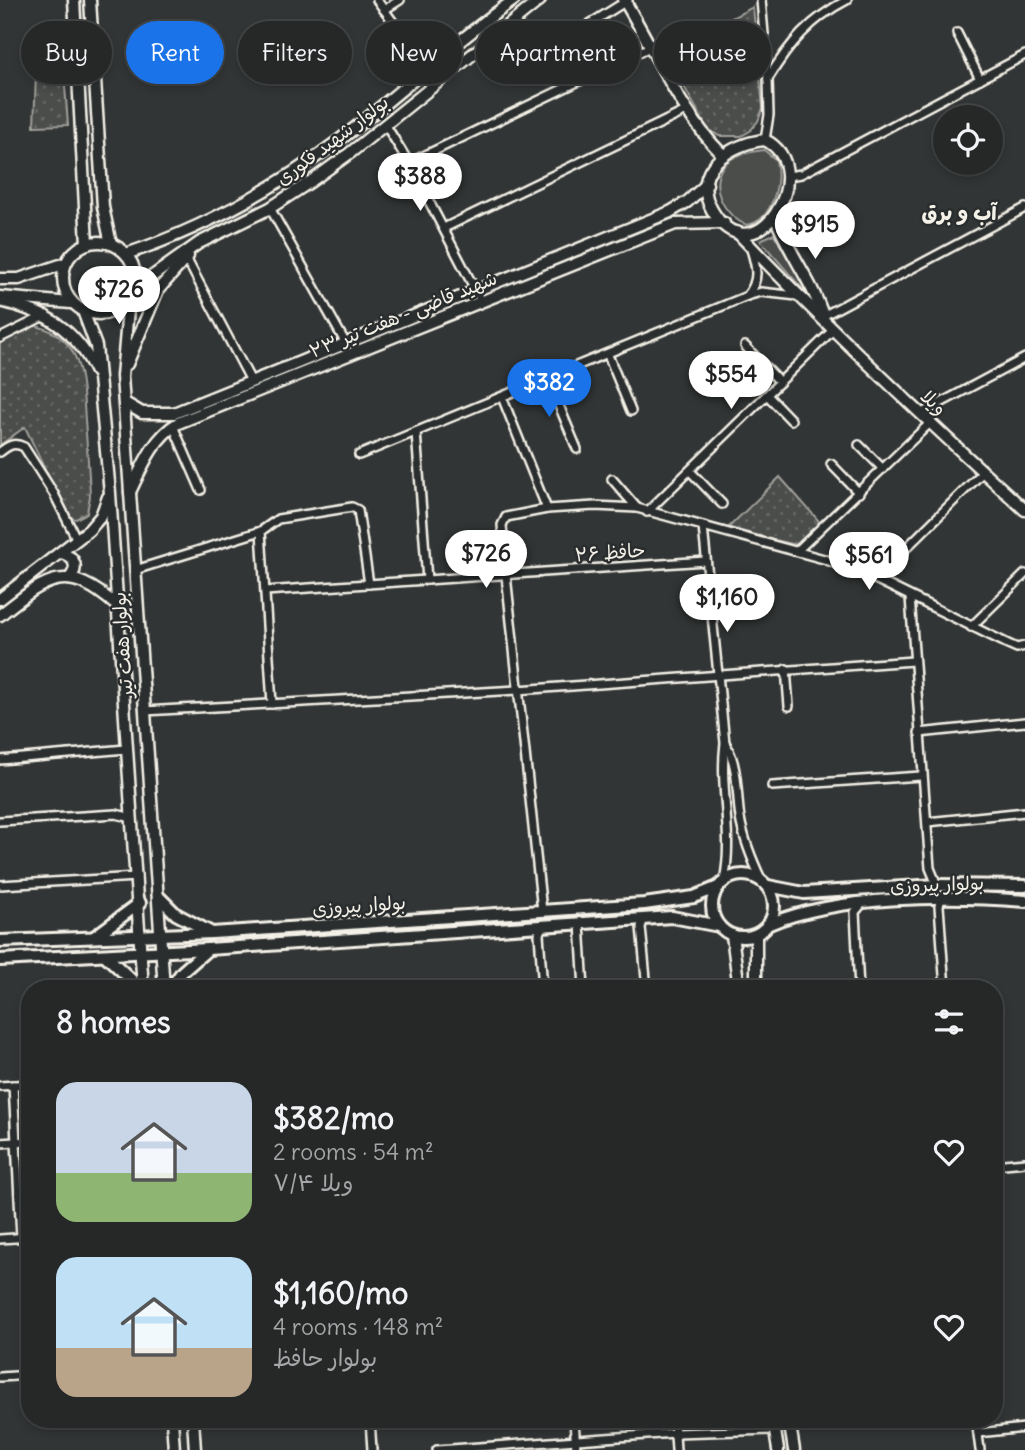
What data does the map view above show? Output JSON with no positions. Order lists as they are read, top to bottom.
{
  "streets": {
    "main road": ["بولوار پیروزی"],
    "street": [
      "بولوار شهید فکوری",
      "شهید قاضی - هفت تیر ۲۳",
      "ویلا",
      "حافظ ۲۶",
      "بولوار هفت تیر"
    ]
  },
  "crossings": [
    ["بولوار شهید فکوری", "بولوار هفت تیر"],
    ["شهید قاضی - هفت تیر ۲۳", "ویلا"],
    ["بولوار هفت تیر", "بولوار پیروزی"]
  ],
  "districts": ["آب و برق"],
  "page": {
    "chip": [
      "Buy",
      "Rent",
      "Filters",
      "New",
      "Apartment",
      "House"
    ],
    "price": [
      "$388",
      "$915",
      "$726",
      "$554",
      "$382",
      "$726",
      "$561",
      "$1,160"
    ],
    "heading": "8 homes",
    "list": [
      {
        "name": "$382/mo",
        "note": "2 rooms · 54 m² · ویلا ۷/۴"
      },
      {
        "name": "$1,160/mo",
        "note": "4 rooms · 148 m² · بولوار حافظ"
      }
    ]
  }
}
